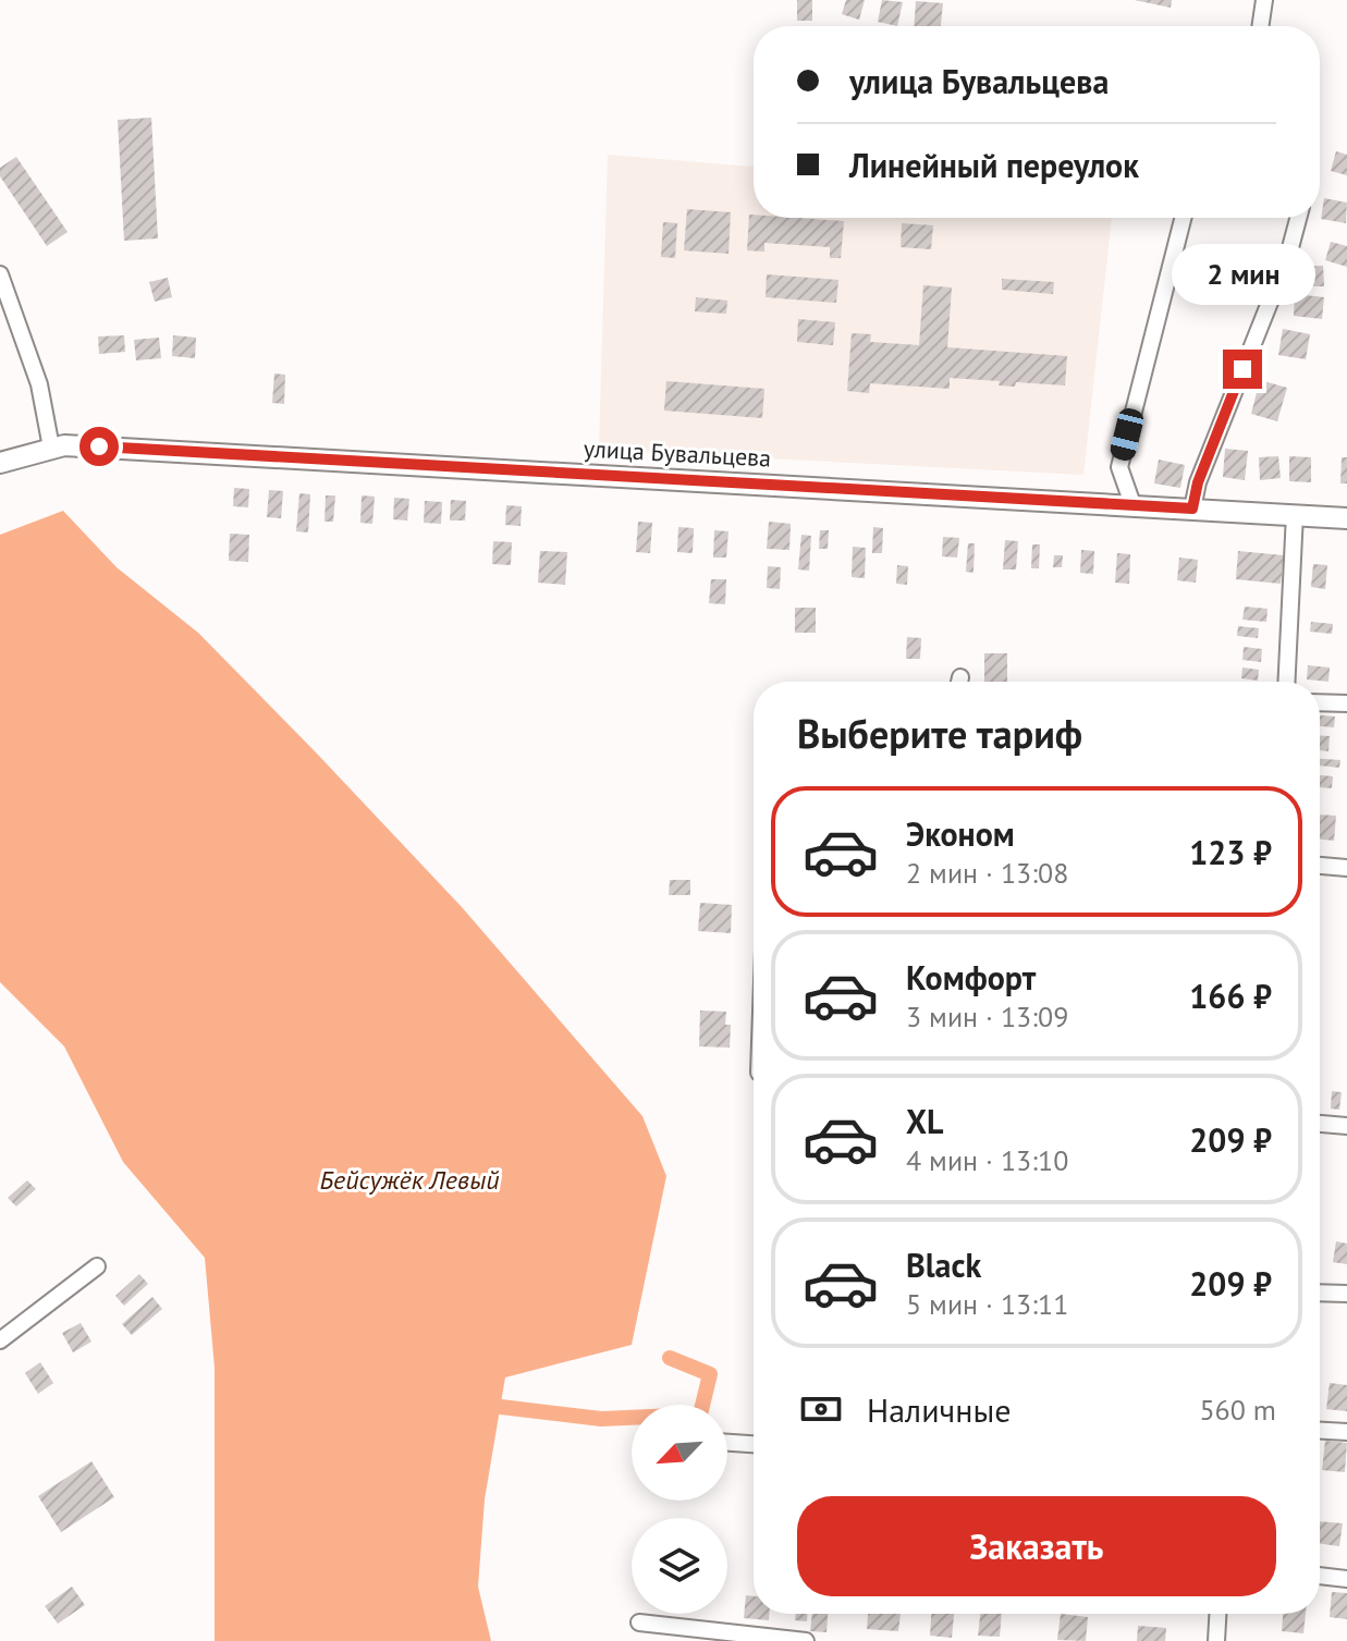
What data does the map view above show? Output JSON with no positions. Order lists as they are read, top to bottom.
{
  "streets": {
    "street": ["улица Бувальцева"]
  },
  "water": ["Бейсужёк Левый"],
  "north": "bottom left",
  "page": {
    "banner": ["улица Бувальцева", "Линейный переулок"],
    "bubble": "2 мин",
    "heading": "Выберите тариф",
    "list": [
      {
        "name": "Эконом",
        "note": "2 мин · 13:08",
        "value": "123 ₽"
      },
      {
        "name": "Комфорт",
        "note": "3 мин · 13:09",
        "value": "166 ₽"
      },
      {
        "name": "XL",
        "note": "4 мин · 13:10",
        "value": "209 ₽"
      },
      {
        "name": "Black",
        "note": "5 мин · 13:11",
        "value": "209 ₽"
      }
    ],
    "pay": ["Наличные", "560 m"],
    "buttons": "Заказать"
  }
}
